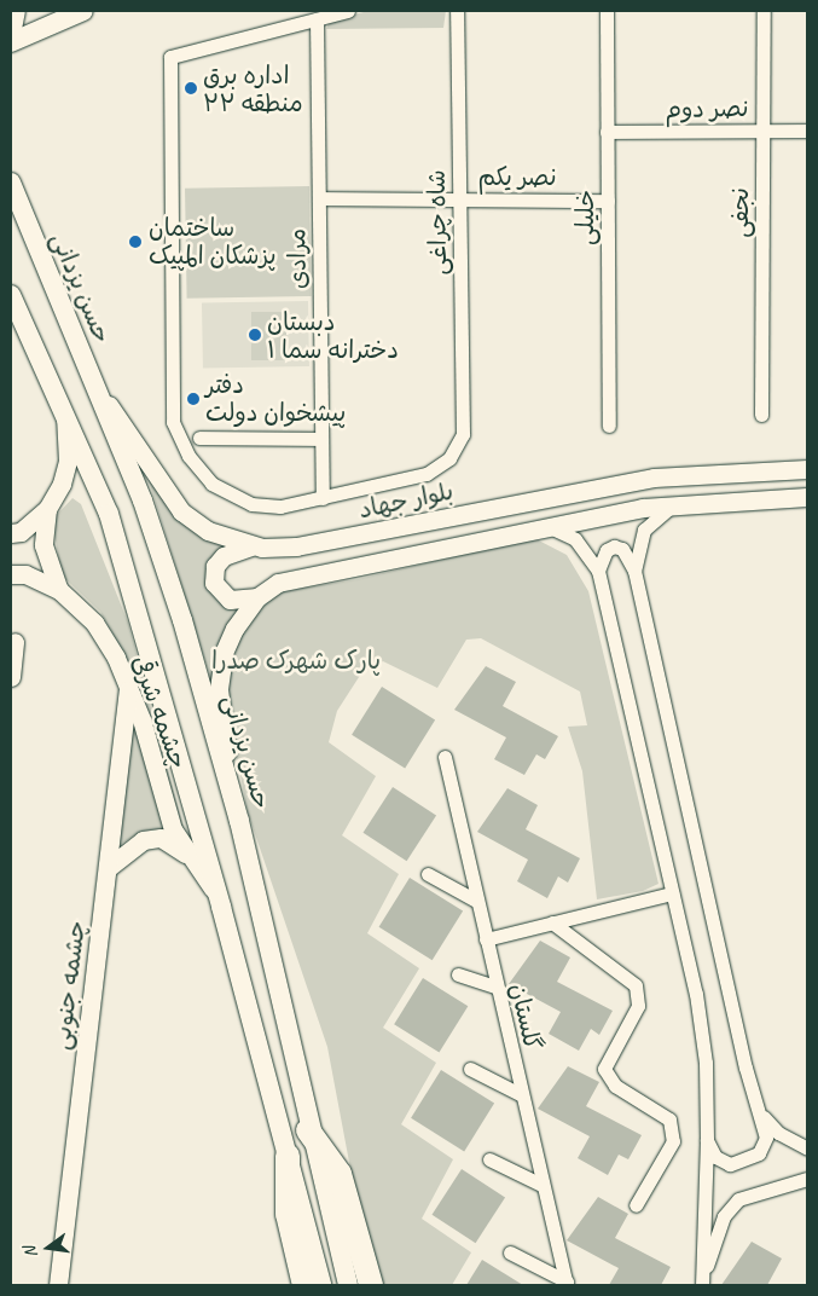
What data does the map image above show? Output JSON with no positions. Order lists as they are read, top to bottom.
{
  "streets": {
    "main road": ["حسن یزدانی"],
    "street": [
      "نصر دوم",
      "نصر یکم",
      "نجفی",
      "خلیلی",
      "شاه چراغی",
      "مرادی",
      "بلوار جهاد",
      "چشمه شرقی",
      "چشمه جنوبی",
      "گلستان"
    ]
  },
  "crossings": [
    ["نصر دوم", "نجفی"],
    ["نصر دوم", "خلیلی"],
    ["نصر یکم", "خلیلی"],
    ["نصر یکم", "شاه چراغی"],
    ["نصر یکم", "مرادی"],
    ["شاه چراغی", "مرادی"],
    ["حسن یزدانی", "بلوار جهاد"],
    ["چشمه شرقی", "چشمه جنوبی"]
  ],
  "parks": ["پارک شهرک صدرا"],
  "places": [
    "اداره برق منطقه ۲۲",
    "ساختمان پزشکان المپیک",
    "دبستان دخترانه سما ۱",
    "دفتر پیشخوان دولت"
  ],
  "north": "left"
}
